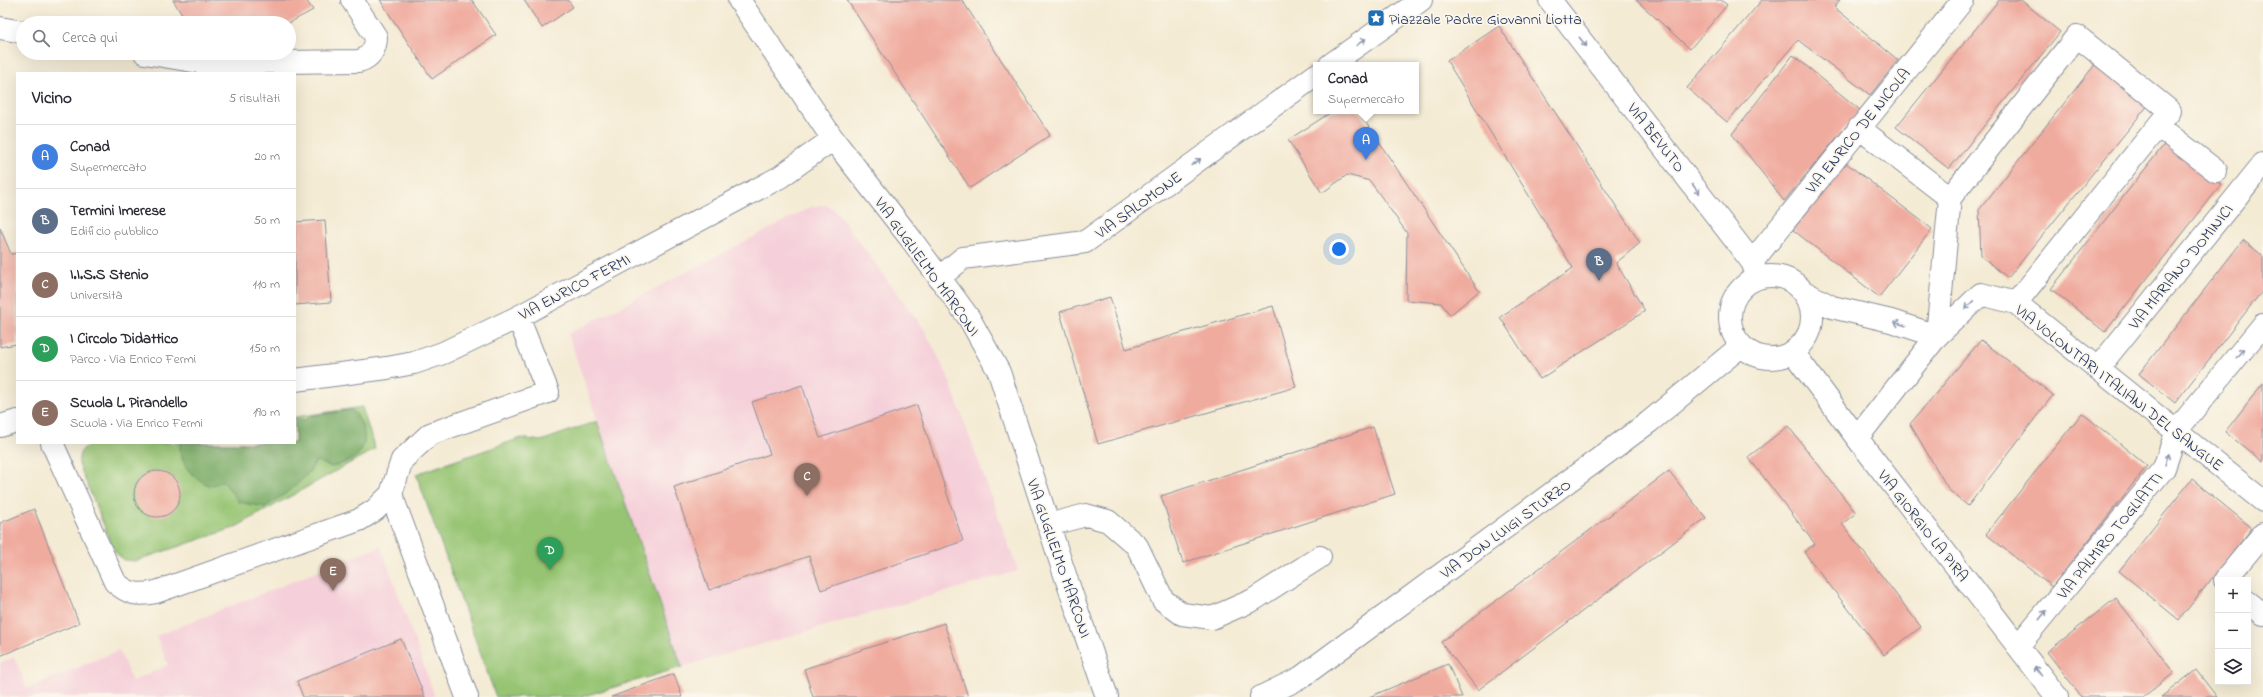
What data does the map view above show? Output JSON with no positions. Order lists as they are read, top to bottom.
{
  "streets": {
    "street": [
      "VIA ENRICO DE NICOLA",
      "VIA BEVUTO",
      "VIA SALOMONE",
      "VIA GUGLIELMO MARCONI",
      "VIA MARIANO DOMINICI",
      "VIA ENRICO FERMI",
      "VIA VOLONTARI ITALIANI DEL SANGUE",
      "VIA GIORGIO LA PIRA",
      "VIA DON LUIGI STURZO",
      "VIA PALMIRO TOGLIATTI"
    ]
  },
  "crossings": [
    ["VIA ENRICO DE NICOLA", "VIA BEVUTO"],
    ["VIA ENRICO DE NICOLA", "VIA GIORGIO LA PIRA"],
    ["VIA ENRICO DE NICOLA", "VIA DON LUIGI STURZO"],
    ["VIA BEVUTO", "VIA GIORGIO LA PIRA"],
    ["VIA BEVUTO", "VIA DON LUIGI STURZO"],
    ["VIA SALOMONE", "VIA GUGLIELMO MARCONI"],
    ["VIA GUGLIELMO MARCONI", "VIA ENRICO FERMI"],
    ["VIA MARIANO DOMINICI", "VIA VOLONTARI ITALIANI DEL SANGUE"],
    ["VIA VOLONTARI ITALIANI DEL SANGUE", "VIA PALMIRO TOGLIATTI"],
    ["VIA GIORGIO LA PIRA", "VIA DON LUIGI STURZO"],
    ["VIA GIORGIO LA PIRA", "VIA PALMIRO TOGLIATTI"]
  ],
  "one_way": ["VIA BEVUTO", "VIA SALOMONE", "VIA PALMIRO TOGLIATTI"],
  "places": {
    "place": ["Piazzale Padre Giovanni Liotta"]
  },
  "page": {
    "search": "Cerca qui",
    "popup": ["Conad", "Supermercato"],
    "heading": ["Vicino", "5 risultati"],
    "list": [
      {
        "mark": "A",
        "name": "Conad",
        "note": "Supermercato",
        "value": "20 m"
      },
      {
        "mark": "B",
        "name": "Termini Imerese",
        "note": "Edificio pubblico",
        "value": "50 m"
      },
      {
        "mark": "C",
        "name": "I.I.S.S Stenio",
        "note": "Università",
        "value": "110 m"
      },
      {
        "mark": "D",
        "name": "I Circolo Didattico",
        "note": "Parco · Via Enrico Fermi",
        "value": "150 m"
      },
      {
        "mark": "E",
        "name": "Scuola L. Pirandello",
        "note": "Scuola · Via Enrico Fermi",
        "value": "190 m"
      }
    ],
    "pins": [
      "A",
      "B",
      "C",
      "D",
      "E"
    ],
    "map_buttons": ["+", "−"]
  }
}
